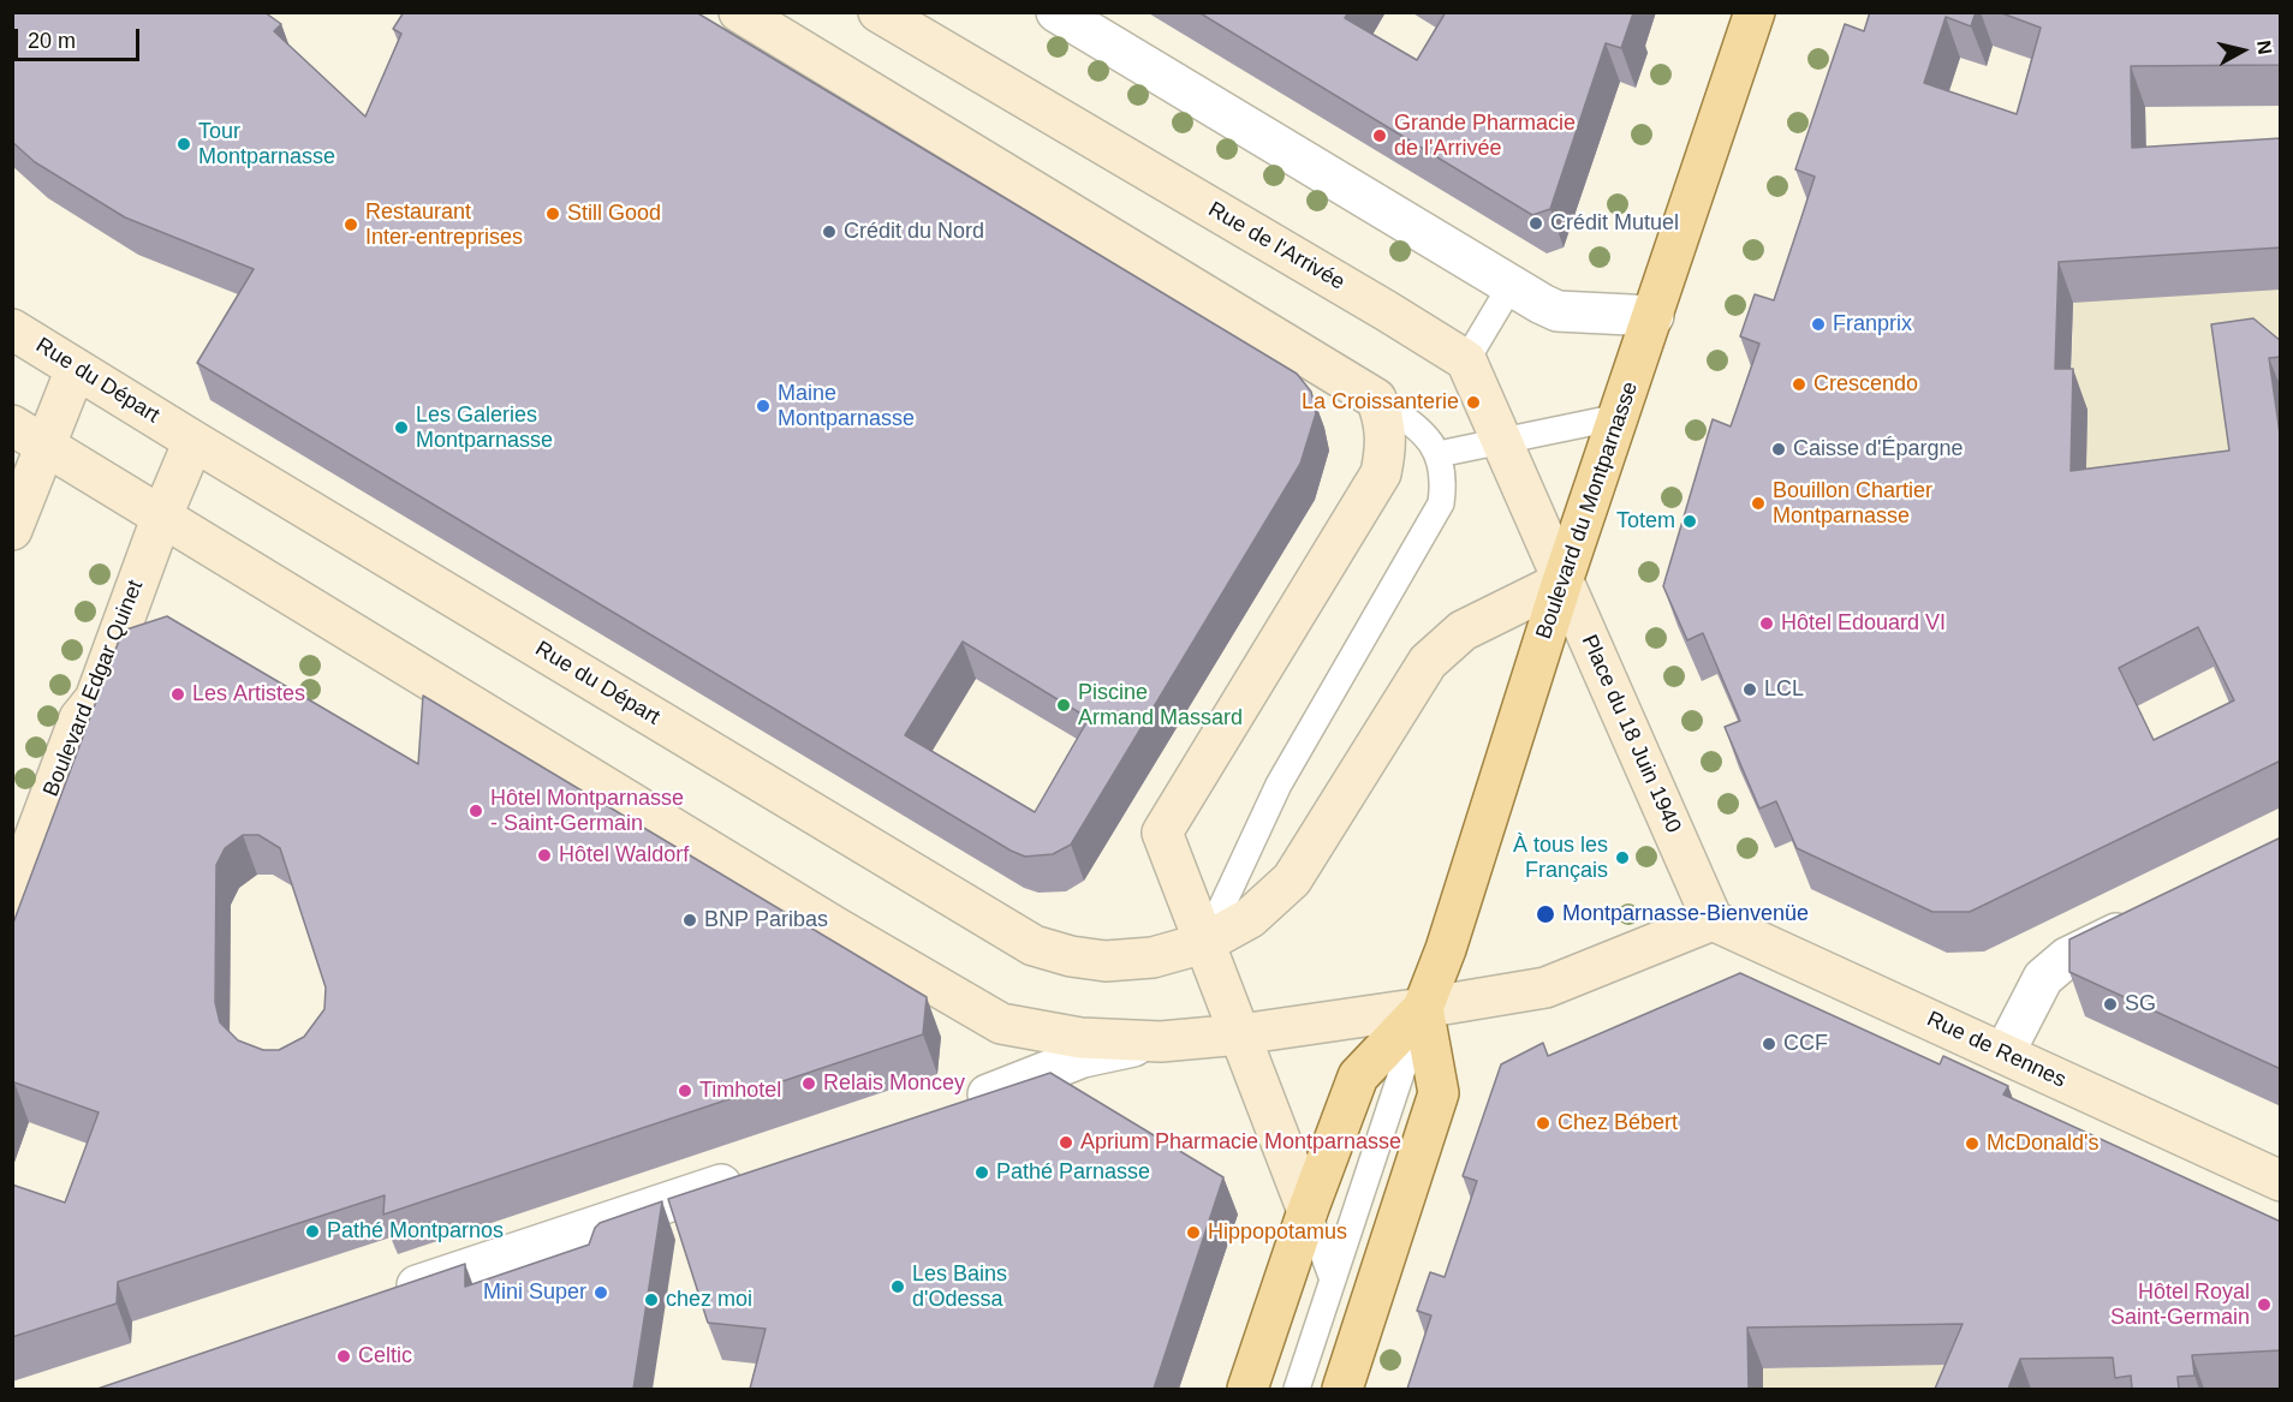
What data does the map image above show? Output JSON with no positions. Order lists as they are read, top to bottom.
{
  "streets": {
    "main road": [
      "Rue de l'Arrivée",
      "Rue du Départ",
      "Boulevard du Montparnasse",
      "Boulevard Edgar Quinet",
      "Place du 18 Juin 1940",
      "Rue de Rennes"
    ]
  },
  "crossings": [
    ["Rue du Départ", "Boulevard Edgar Quinet"],
    ["Boulevard du Montparnasse", "Place du 18 Juin 1940"],
    ["Place du 18 Juin 1940", "Rue de Rennes"]
  ],
  "places": [
    "Grande Pharmacie de l'Arrivée",
    "Tour Montparnasse",
    "Still Good",
    "Crédit Mutuel",
    "Restaurant Inter-entreprises",
    "Crédit du Nord",
    "Franprix",
    "Crescendo",
    "La Croissanterie",
    "Maine Montparnasse",
    "Les Galeries Montparnasse",
    "Caisse d'Épargne",
    "Bouillon Chartier Montparnasse",
    "Totem",
    "Hôtel Edouard VI",
    "LCL",
    "Les Artistes",
    "Piscine Armand Massard",
    "Hôtel Montparnasse - Saint-Germain",
    "Hôtel Waldorf",
    "À tous les Français",
    "Montparnasse-Bienvenüe",
    "BNP Paribas",
    "SG",
    "CCF",
    "Relais Moncey",
    "Timhotel",
    "Chez Bébert",
    "Aprium Pharmacie Montparnasse",
    "McDonald's",
    "Pathé Parnasse",
    "Pathé Montparnos",
    "Hippopotamus",
    "Les Bains d'Odessa",
    "Mini Super",
    "chez moi",
    "Hôtel Royal Saint-Germain",
    "Celtic"
  ],
  "scale_bar": "20 m",
  "north": "right"
}
